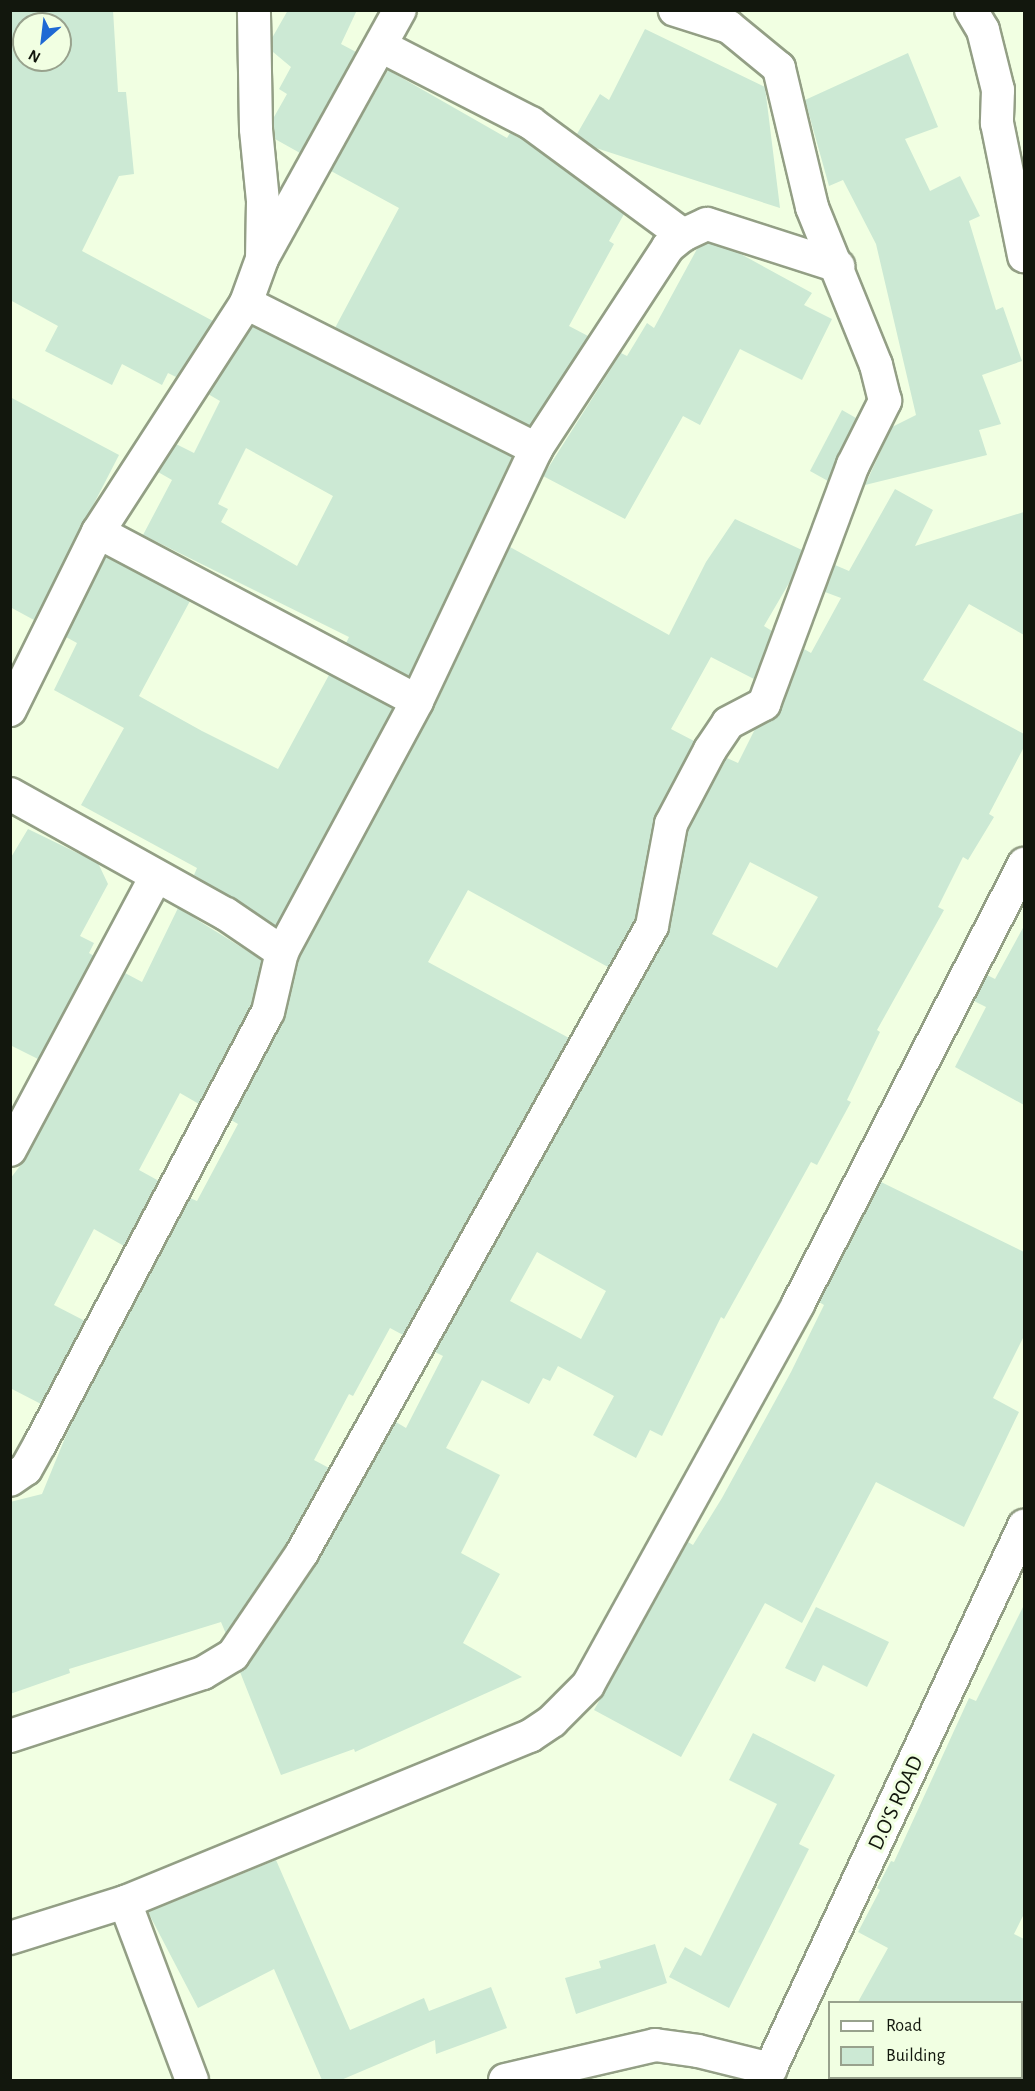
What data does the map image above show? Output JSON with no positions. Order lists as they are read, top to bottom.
{
  "streets": {
    "street": ["D.O'S ROAD"]
  },
  "legend": ["Road", "Building"],
  "north": "bottom left"
}
